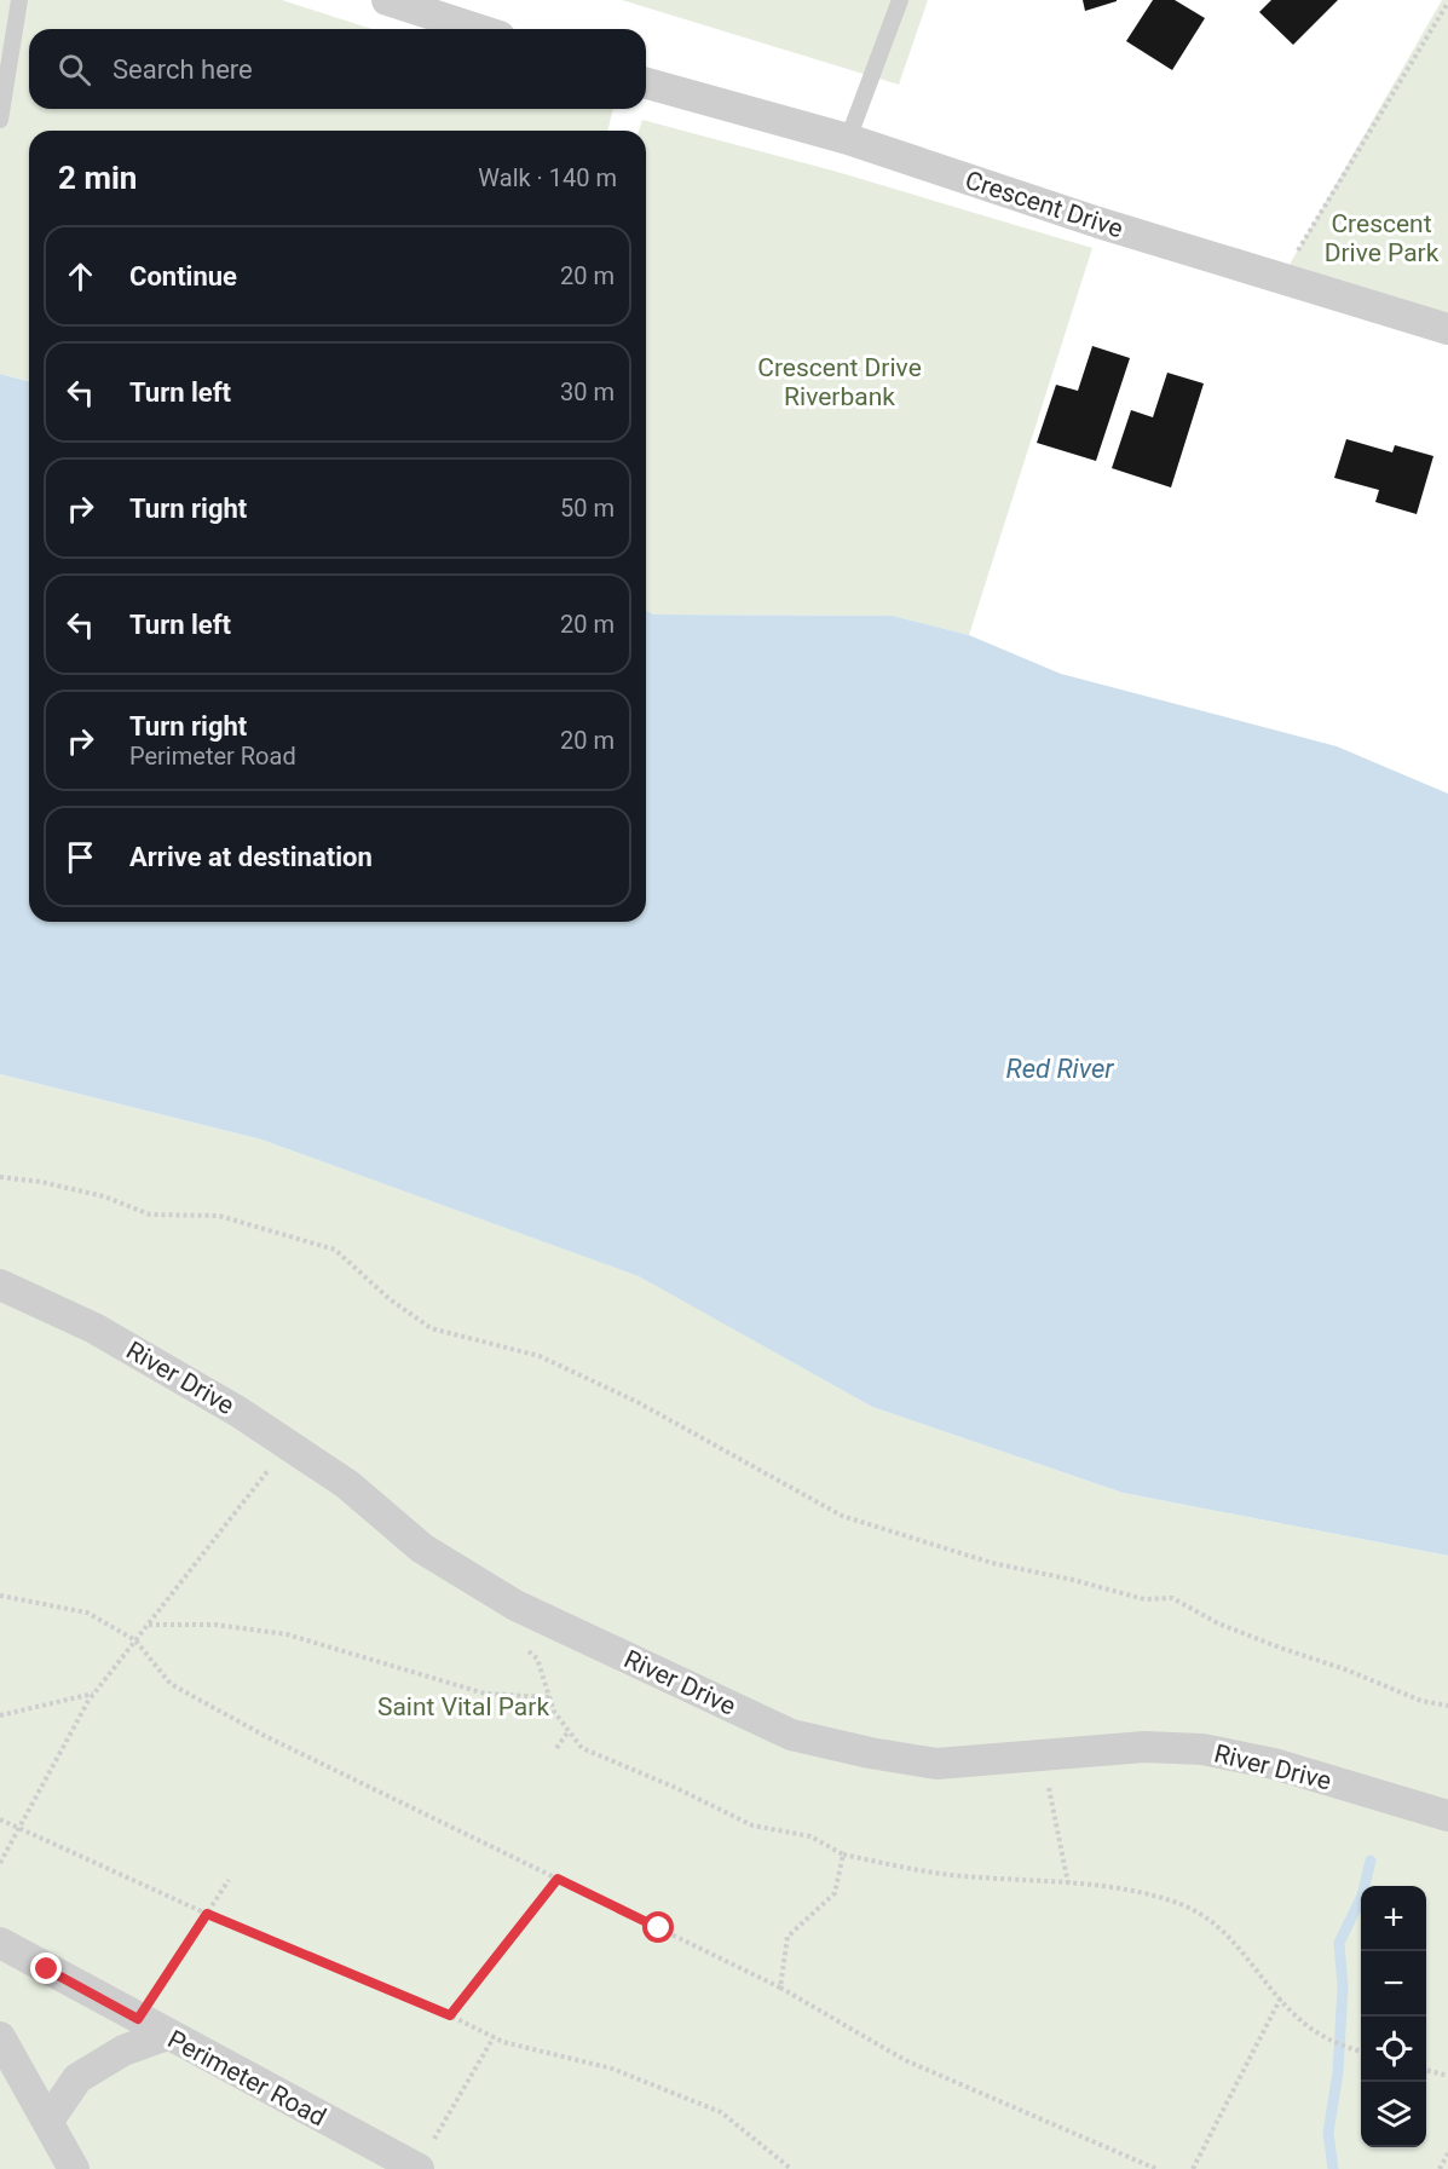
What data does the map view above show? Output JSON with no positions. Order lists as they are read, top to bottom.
{
  "streets": {
    "street": ["Crescent Drive", "River Drive", "Perimeter Road"]
  },
  "water": ["Red River"],
  "parks": ["Crescent Drive Park", "Crescent Drive Riverbank", "Saint Vital Park"],
  "page": {
    "search": "Search here",
    "heading": ["2 min", "Walk · 140 m"],
    "list": [
      ["Continue", "20 m"],
      ["Turn left", "30 m"],
      ["Turn right", "50 m"],
      ["Turn left", "20 m"],
      ["Turn right", "Perimeter Road", "20 m"],
      "Arrive at destination"
    ],
    "map_buttons": ["+", "−"]
  }
}
